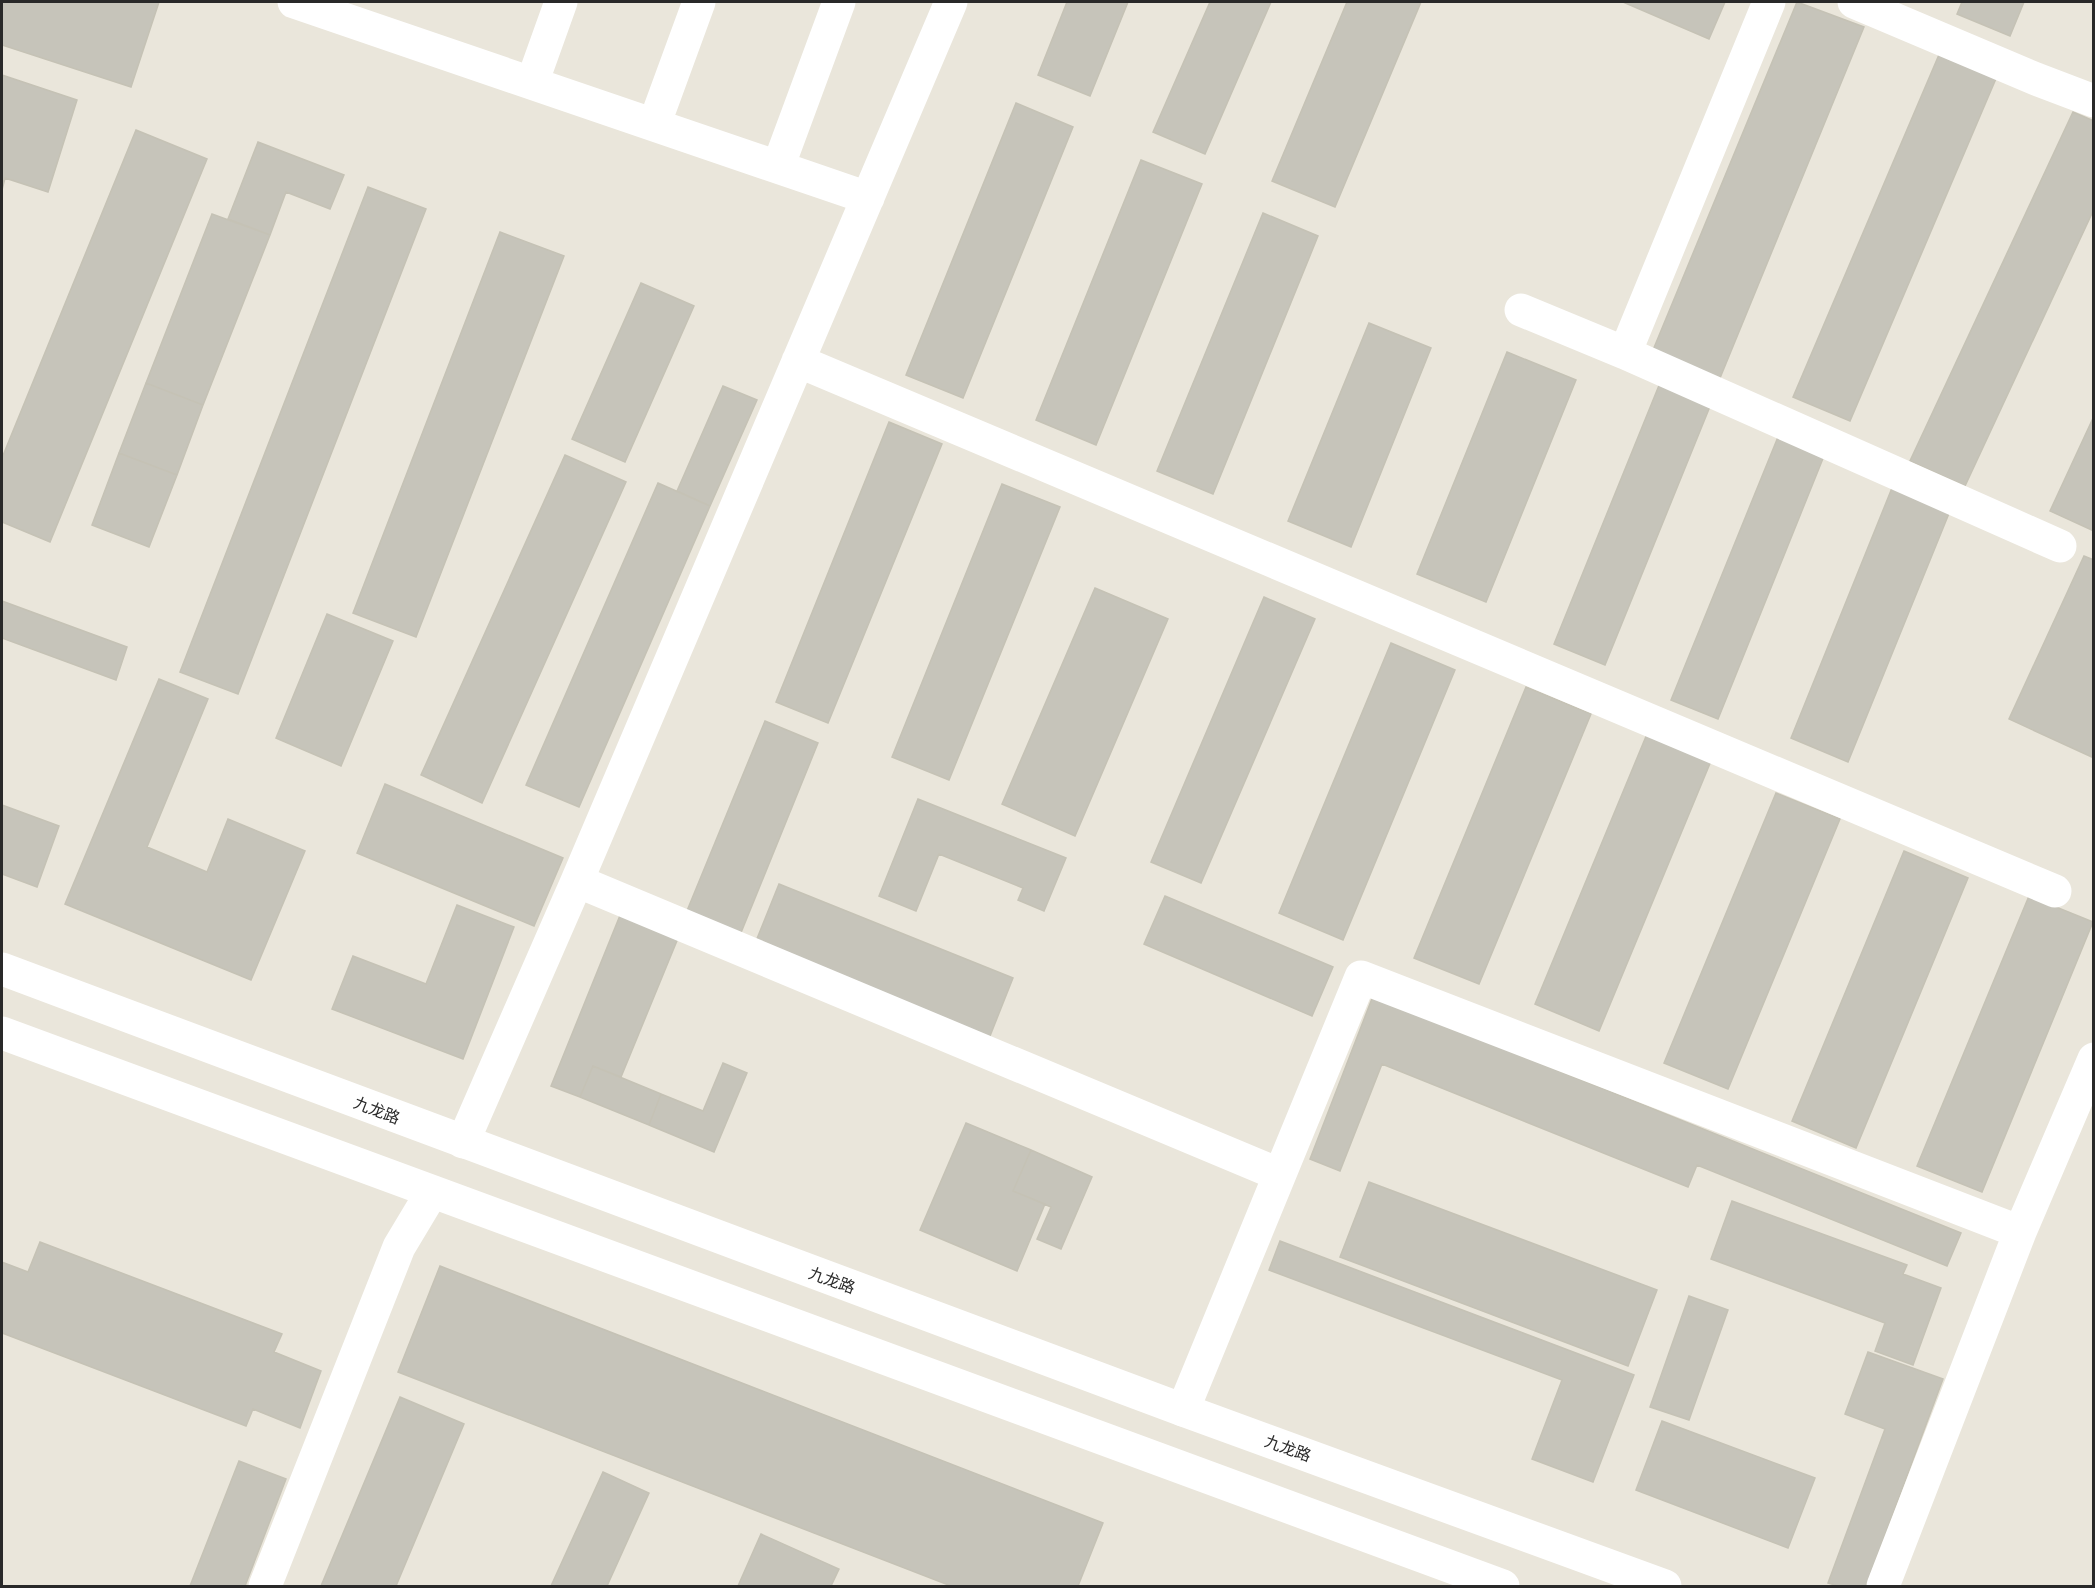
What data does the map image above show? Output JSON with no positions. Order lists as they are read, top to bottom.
{
  "streets": {
    "street": ["九龙路"]
  }
}
